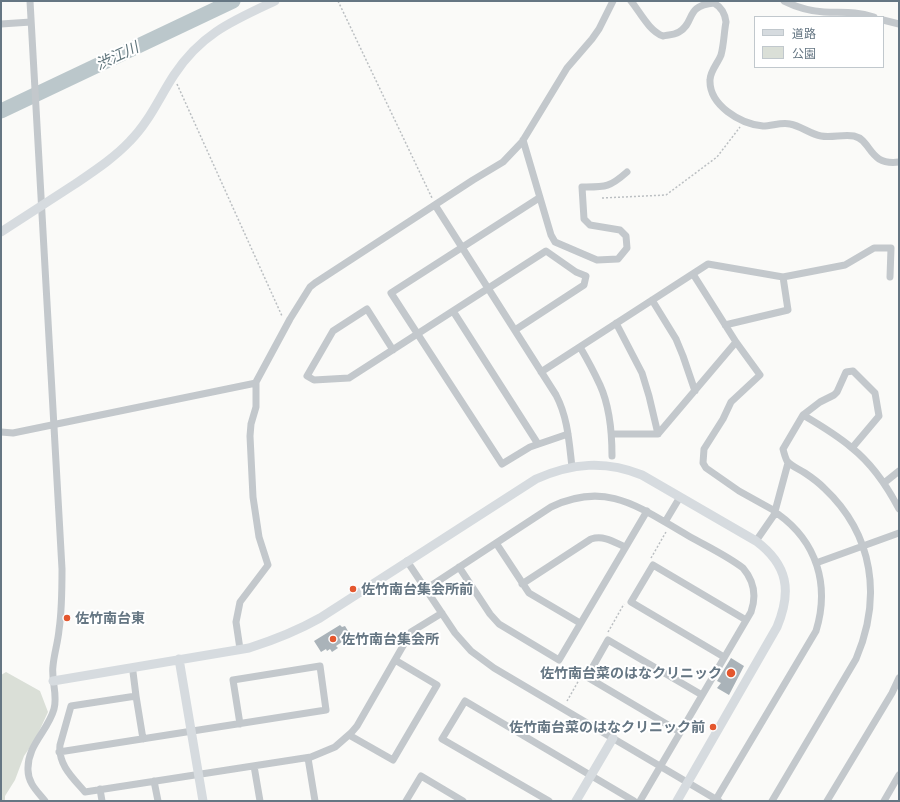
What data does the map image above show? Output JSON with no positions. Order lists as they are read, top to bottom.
{
  "water": ["渋江川"],
  "places": [
    "佐竹南台集会所前",
    "佐竹南台東",
    "佐竹南台集会所",
    "佐竹南台菜のはなクリニック",
    "佐竹南台菜のはなクリニック前"
  ],
  "legend": ["道路", "公園"]
}
